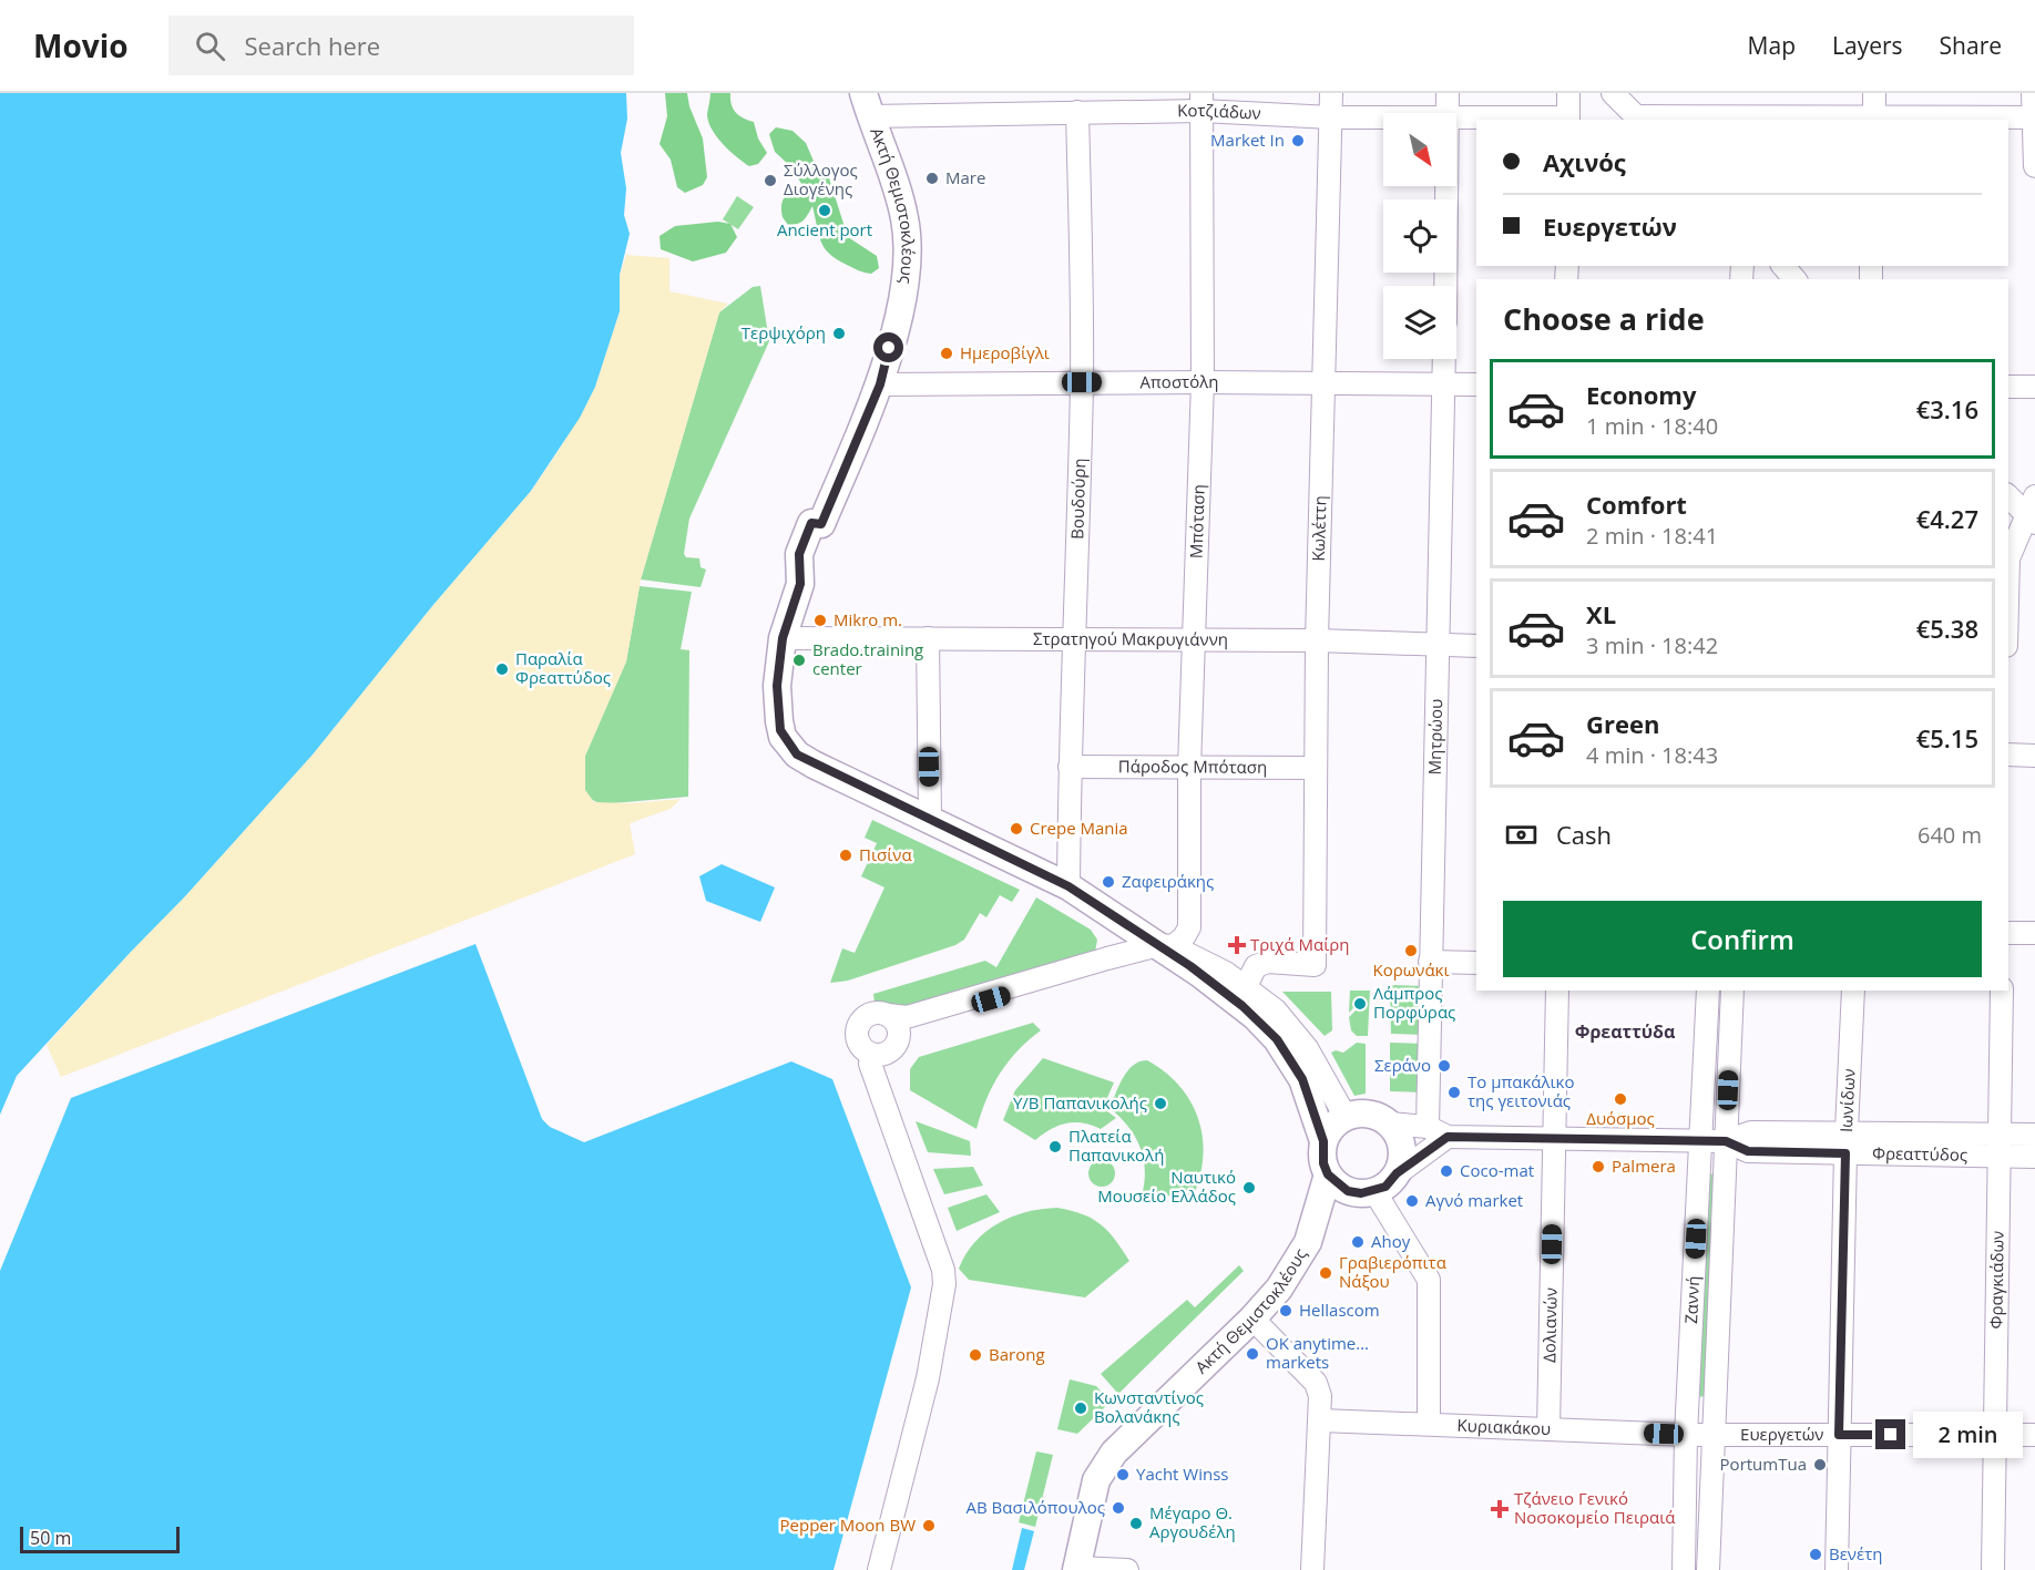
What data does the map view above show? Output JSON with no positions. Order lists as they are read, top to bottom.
{
  "streets": {
    "main road": ["Ακτή Θεμιστοκλέους"],
    "street": [
      "Κοτζιάδων",
      "Αποστόλη",
      "Βουδούρη",
      "Μπόταση",
      "Κωλέττη",
      "Στρατηγού Μακρυγιάννη",
      "Μητρώου",
      "Πάροδος Μπόταση",
      "Ιωνίδων",
      "Φρεαττύδος",
      "Φραγκιάδων",
      "Ζαννή",
      "Δολιανών",
      "Κυριακάκου",
      "Ευεργετών"
    ]
  },
  "crossings": [
    ["Κοτζιάδων", "Ακτή Θεμιστοκλέους"],
    ["Κοτζιάδων", "Βουδούρη"],
    ["Κοτζιάδων", "Μπόταση"],
    ["Κοτζιάδων", "Κωλέττη"],
    ["Ακτή Θεμιστοκλέους", "Αποστόλη"],
    ["Ακτή Θεμιστοκλέους", "Βουδούρη"],
    ["Ακτή Θεμιστοκλέους", "Μπόταση"],
    ["Ακτή Θεμιστοκλέους", "Στρατηγού Μακρυγιάννη"],
    ["Ακτή Θεμιστοκλέους", "Φρεαττύδος"],
    ["Αποστόλη", "Βουδούρη"],
    ["Αποστόλη", "Μπόταση"],
    ["Αποστόλη", "Κωλέττη"],
    ["Αποστόλη", "Μητρώου"],
    ["Βουδούρη", "Στρατηγού Μακρυγιάννη"],
    ["Βουδούρη", "Πάροδος Μπόταση"],
    ["Μπόταση", "Στρατηγού Μακρυγιάννη"],
    ["Μπόταση", "Πάροδος Μπόταση"],
    ["Κωλέττη", "Στρατηγού Μακρυγιάννη"],
    ["Κωλέττη", "Πάροδος Μπόταση"],
    ["Στρατηγού Μακρυγιάννη", "Μητρώου"],
    ["Μητρώου", "Φρεαττύδος"],
    ["Ιωνίδων", "Φρεαττύδος"],
    ["Ιωνίδων", "Ευεργετών"],
    ["Φρεαττύδος", "Φραγκιάδων"],
    ["Φρεαττύδος", "Ζαννή"],
    ["Φρεαττύδος", "Δολιανών"],
    ["Φραγκιάδων", "Ευεργετών"],
    ["Ζαννή", "Κυριακάκου"],
    ["Ζαννή", "Ευεργετών"],
    ["Δολιανών", "Κυριακάκου"],
    ["Κυριακάκου", "Ευεργετών"]
  ],
  "districts": ["Φρεαττύδα"],
  "places": {
    "other": [
      "Market In",
      "Mare",
      "Σύλλογος Διογένης",
      "Ancient port",
      "Τερψιχόρη",
      "Ημεροβίγλι",
      "Mikro m.",
      "Brado.training center",
      "Παραλία Φρεαττύδος",
      "Crepe Mania",
      "Πισίνα",
      "Ζαφειράκης",
      "Κορωνάκι",
      "Λάμπρος Πορφύρας",
      "Σεράνο",
      "Το μπακάλικο της γειτονιάς",
      "Δυόσμος",
      "Υ/Β Παπανικολής",
      "Πλατεία Παπανικολή",
      "Palmera",
      "Coco-mat",
      "Ναυτικό Μουσείο Ελλάδος",
      "Αγνό market",
      "Ahoy",
      "Γραβιερόπιτα Νάξου",
      "Hellascom",
      "OK anytime... markets",
      "Barong",
      "Κωνσταντίνος Βολανάκης",
      "PortumTua",
      "Yacht Winss",
      "ΑΒ Βασιλόπουλος",
      "Μέγαρο Θ. Αργουδέλη",
      "Pepper Moon BW",
      "Βενέτη"
    ],
    "health": ["Τριχά Μαίρη", "Τζάνειο Γενικό Νοσοκομείο Πειραιά"]
  },
  "scale_bar": "50 m",
  "north": "bottom right",
  "page": {
    "header": "Movio",
    "search": "Search here",
    "nav": ["Map", "Layers", "Share"],
    "banner": ["Αχινός", "Ευεργετών"],
    "heading": "Choose a ride",
    "list": [
      {
        "name": "Economy",
        "note": "1 min · 18:40",
        "value": "€3.16"
      },
      {
        "name": "Comfort",
        "note": "2 min · 18:41",
        "value": "€4.27"
      },
      {
        "name": "XL",
        "note": "3 min · 18:42",
        "value": "€5.38"
      },
      {
        "name": "Green",
        "note": "4 min · 18:43",
        "value": "€5.15"
      }
    ],
    "pay": ["Cash", "640 m"],
    "buttons": "Confirm",
    "bubble": "2 min",
    "scale": "50 m"
  }
}
